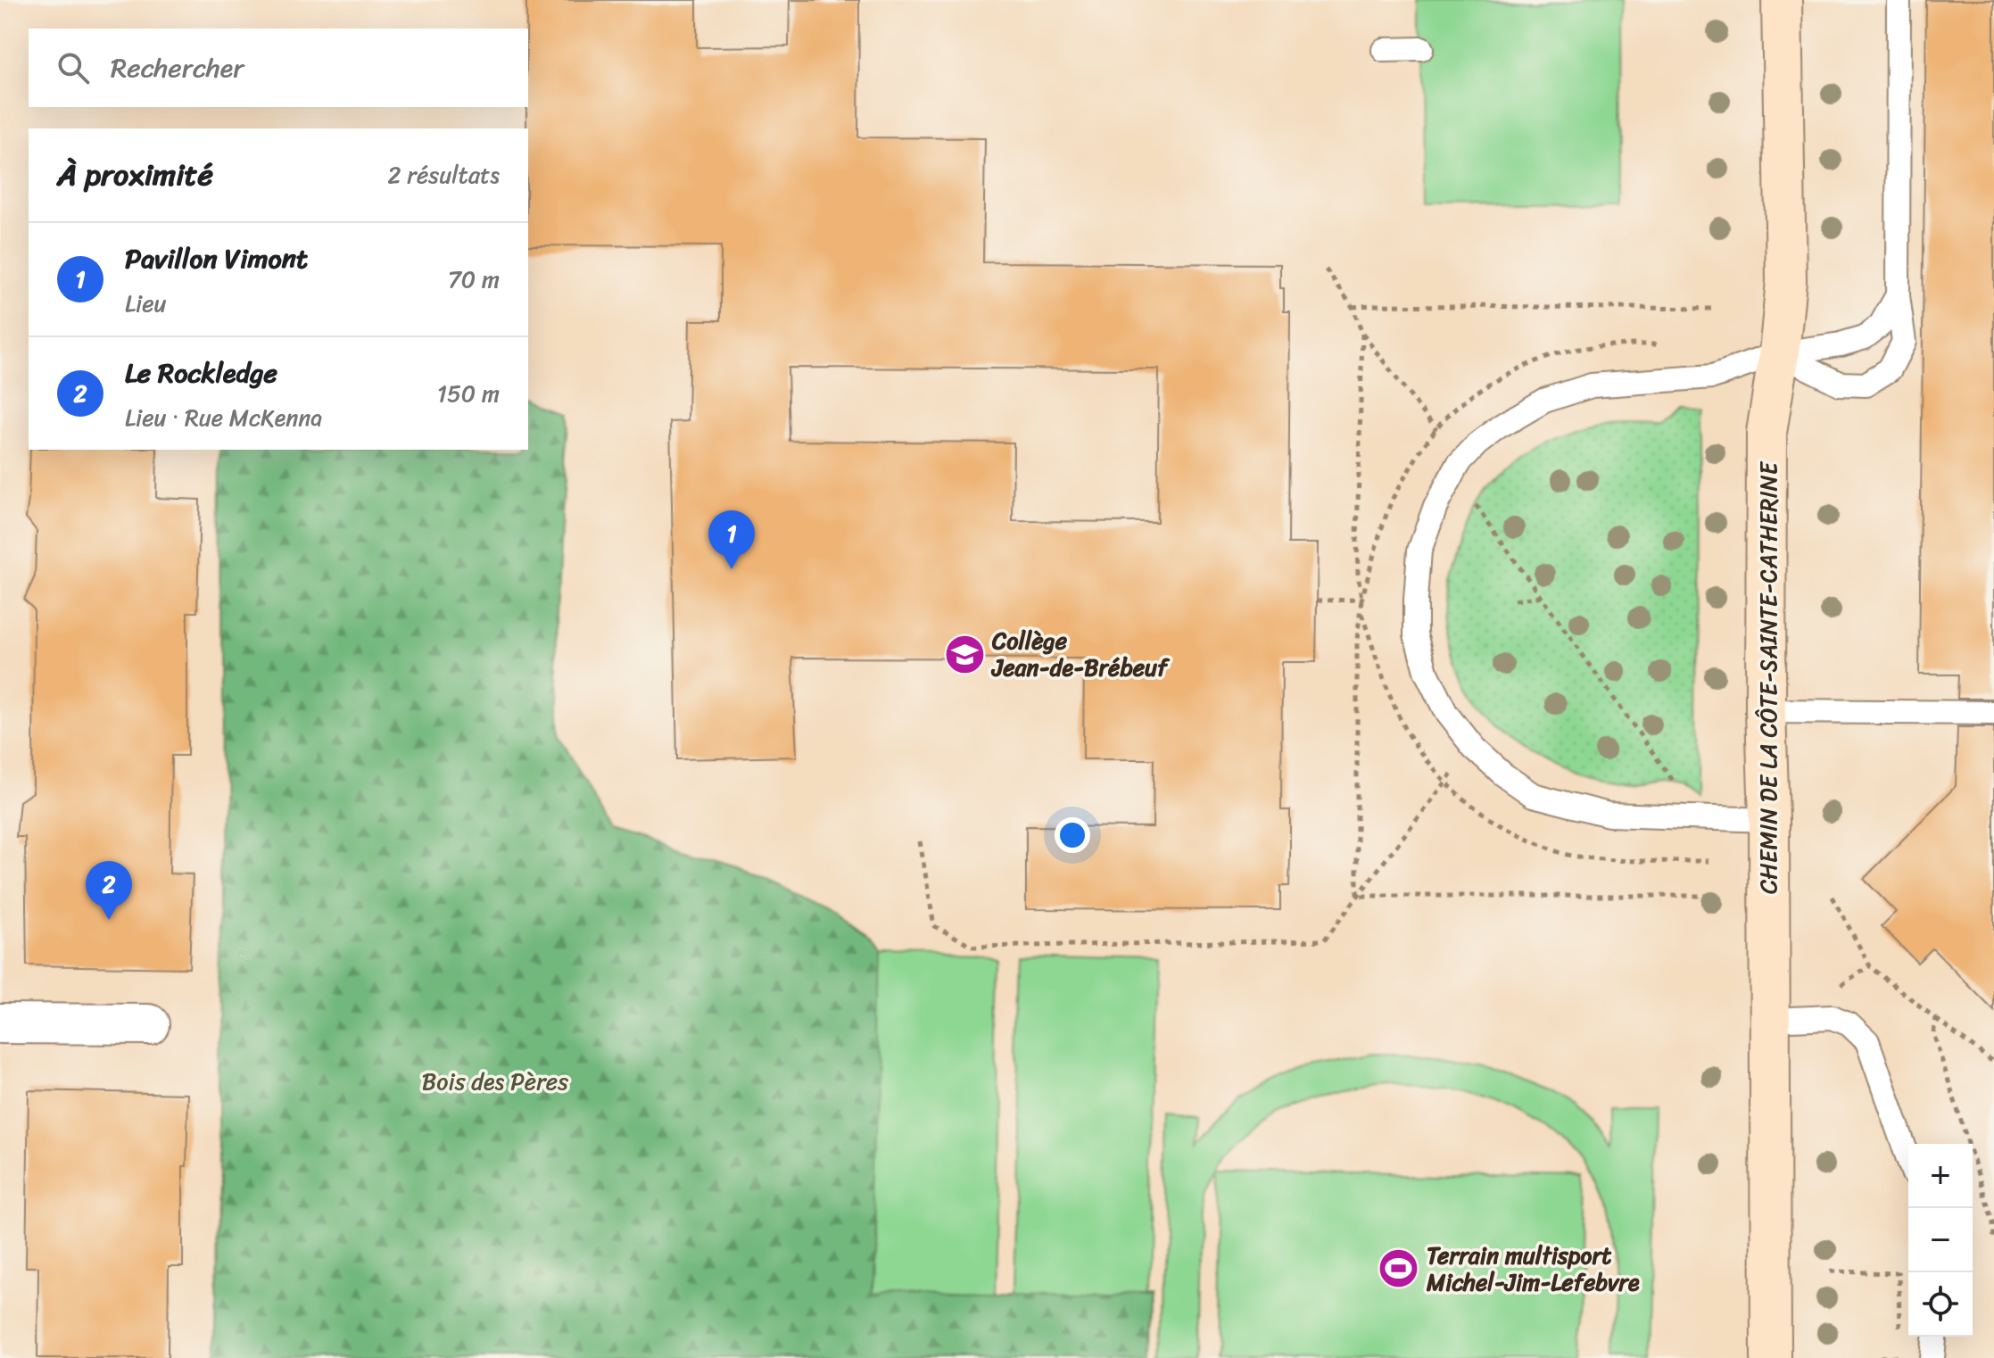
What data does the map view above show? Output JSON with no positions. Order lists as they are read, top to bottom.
{
  "streets": {
    "main road": ["CHEMIN DE LA CÔTE-SAINTE-CATHERINE"]
  },
  "parks": ["Bois des Pères"],
  "places": {
    "school or university": ["Collège Jean-de-Brébeuf"],
    "sports": ["Terrain multisport Michel-Jim-Lefebvre"]
  },
  "page": {
    "search": "Rechercher",
    "heading": ["À proximité", "2 résultats"],
    "list": [
      {
        "mark": "1",
        "name": "Pavillon Vimont",
        "note": "Lieu",
        "value": "70 m"
      },
      {
        "mark": "2",
        "name": "Le Rockledge",
        "note": "Lieu · Rue McKenna",
        "value": "150 m"
      }
    ],
    "pins": ["1", "2"],
    "map_buttons": ["+", "−"]
  }
}
